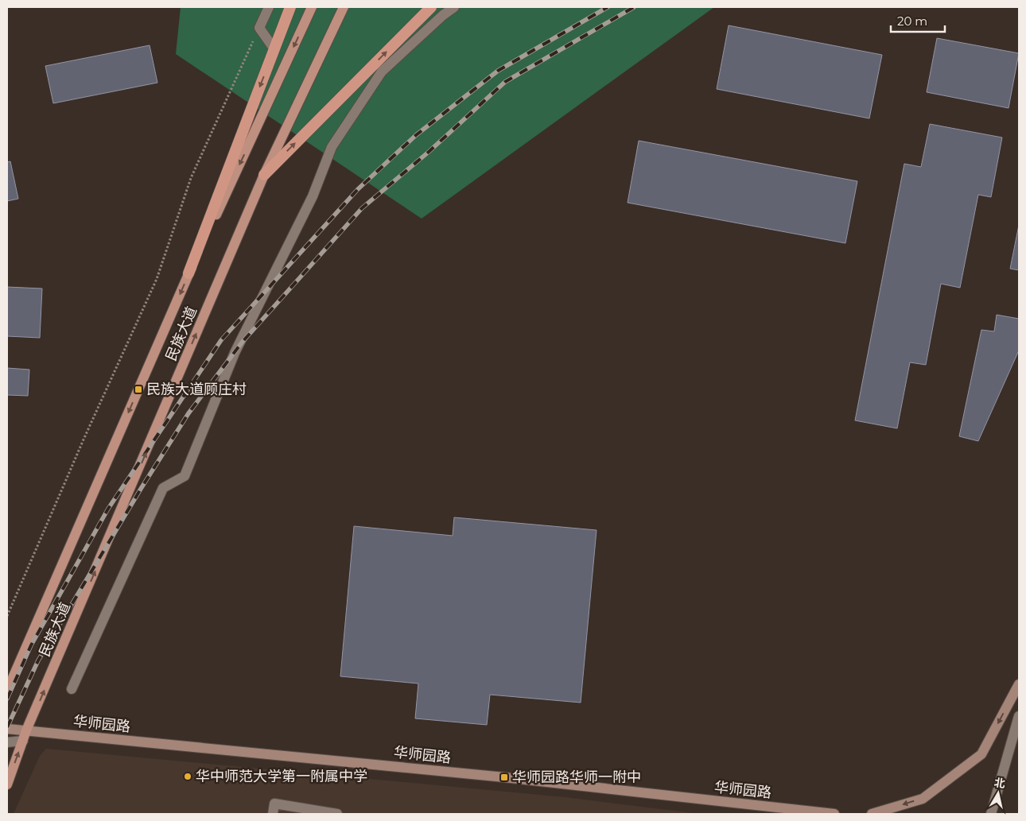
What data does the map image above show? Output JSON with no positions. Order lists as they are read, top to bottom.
{
  "streets": {
    "main road": ["民族大道", "华师园路"]
  },
  "crossings": [
    ["民族大道", "华师园路"]
  ],
  "places": {
    "transit": ["民族大道顾庄村", "华师园路华师一附中"],
    "other": ["华中师范大学第一附属中学"]
  },
  "scale_bar": "20 m",
  "north": "top"
}
